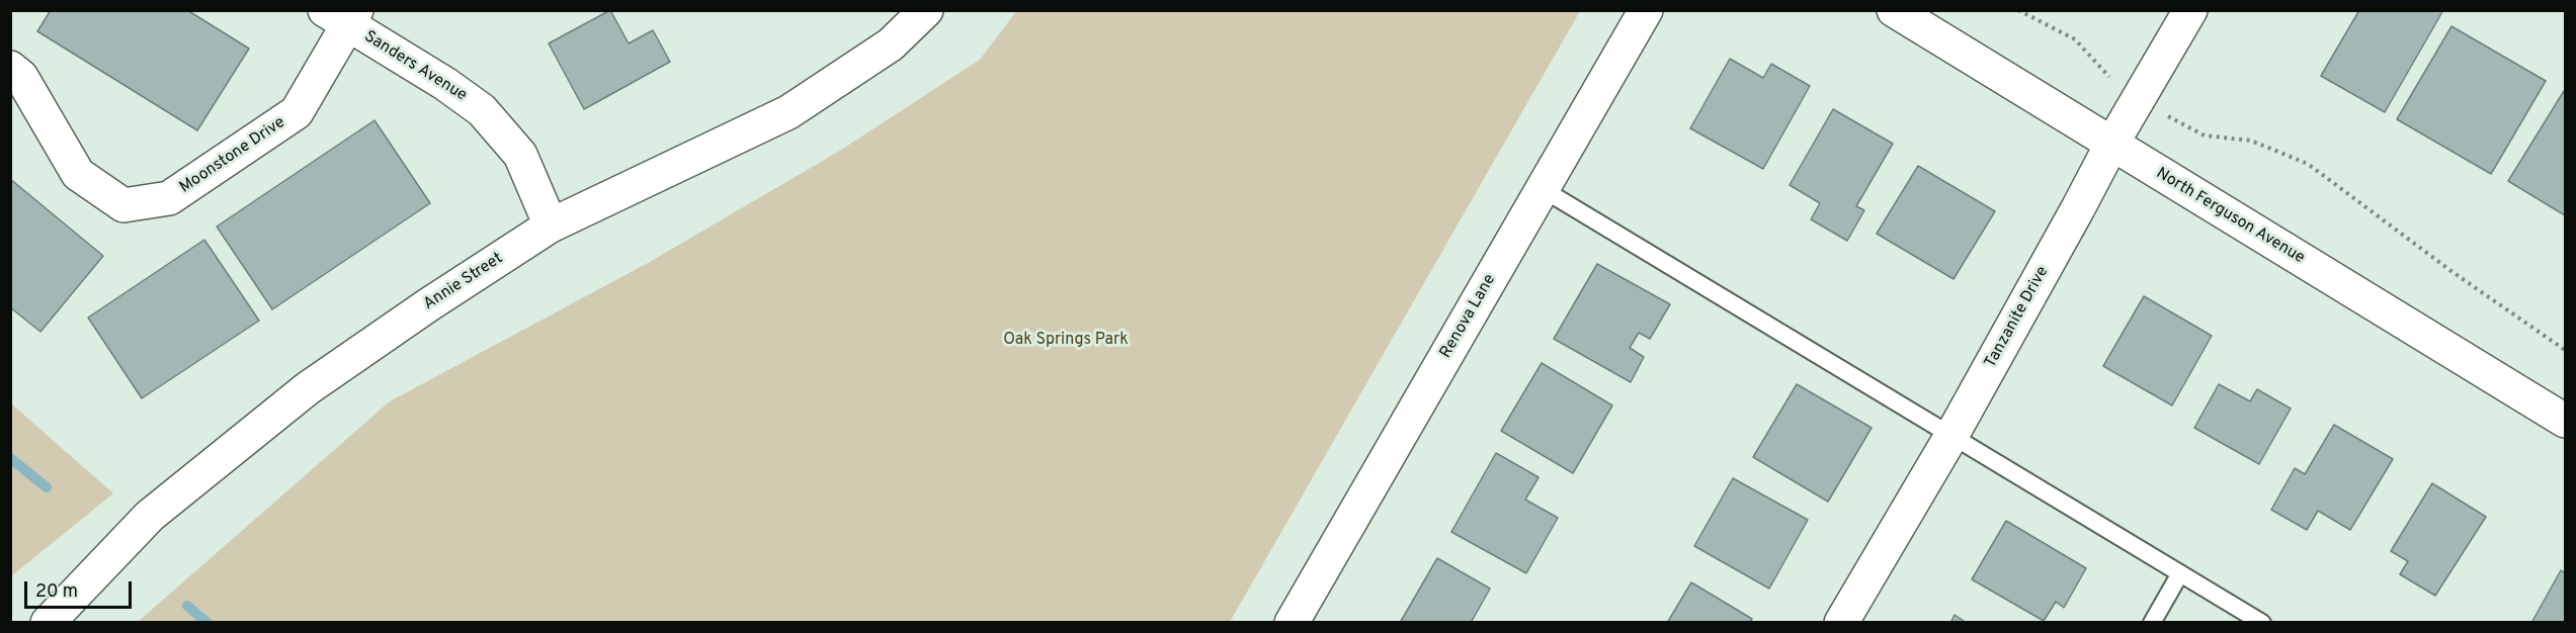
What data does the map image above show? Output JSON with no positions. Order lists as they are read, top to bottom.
{
  "streets": {
    "street": [
      "Sanders Avenue",
      "Moonstone Drive",
      "North Ferguson Avenue",
      "Annie Street",
      "Renova Lane",
      "Tanzanite Drive"
    ]
  },
  "crossings": [
    ["Sanders Avenue", "Moonstone Drive"],
    ["Sanders Avenue", "Annie Street"],
    ["North Ferguson Avenue", "Tanzanite Drive"]
  ],
  "parks": ["Oak Springs Park"],
  "scale_bar": "20 m"
}
